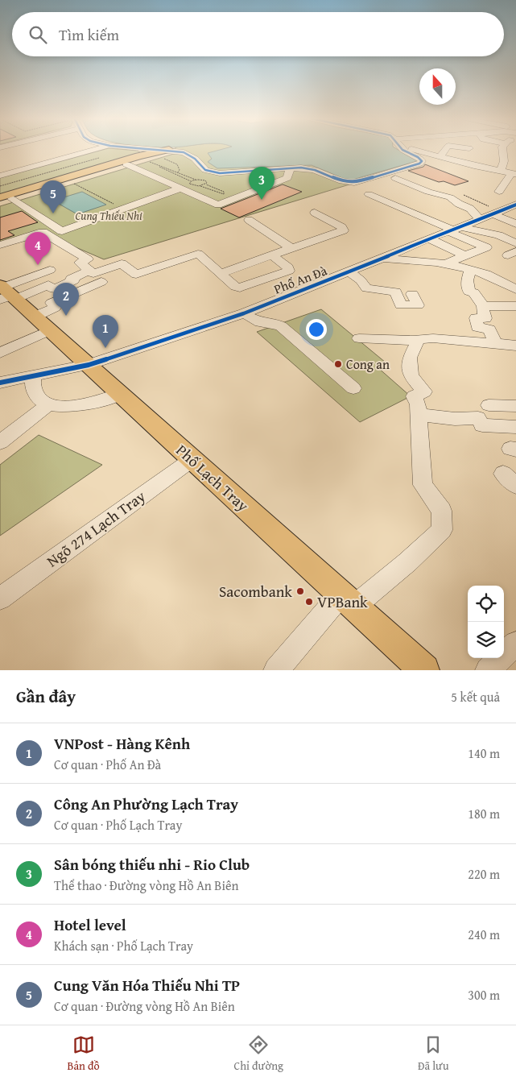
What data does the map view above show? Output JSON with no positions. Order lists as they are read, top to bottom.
{
  "streets": {
    "main road": ["Phố Lạch Tray"],
    "street": ["Phố An Đà", "Ngõ 274 Lạch Tray"]
  },
  "crossings": [
    ["Phố An Đà", "Phố Lạch Tray"],
    ["Phố Lạch Tray", "Ngõ 274 Lạch Tray"]
  ],
  "parks": ["Cung Thiếu Nhi"],
  "places": ["Cong an", "Sacombank", "VPBank"],
  "north": "top",
  "page": {
    "search": "Tìm kiếm",
    "pins": [
      "3",
      "5",
      "4",
      "2",
      "1"
    ],
    "heading": ["Gần đây", "5 kết quả"],
    "list": [
      {
        "mark": "1",
        "name": "VNPost - Hàng Kênh",
        "note": "Cơ quan · Phố An Đà",
        "value": "140 m"
      },
      {
        "mark": "2",
        "name": "Công An Phường Lạch Tray",
        "note": "Cơ quan · Phố Lạch Tray",
        "value": "180 m"
      },
      {
        "mark": "3",
        "name": "Sân bóng thiếu nhi - Rio Club",
        "note": "Thể thao · Đường vòng Hồ An Biên",
        "value": "220 m"
      },
      {
        "mark": "4",
        "name": "Hotel level",
        "note": "Khách sạn · Phố Lạch Tray",
        "value": "240 m"
      },
      {
        "mark": "5",
        "name": "Cung Văn Hóa Thiếu Nhi TP",
        "note": "Cơ quan · Đường vòng Hồ An Biên",
        "value": "300 m"
      }
    ],
    "nav": ["Bản đồ", "Chỉ đường", "Đã lưu"]
  }
}
